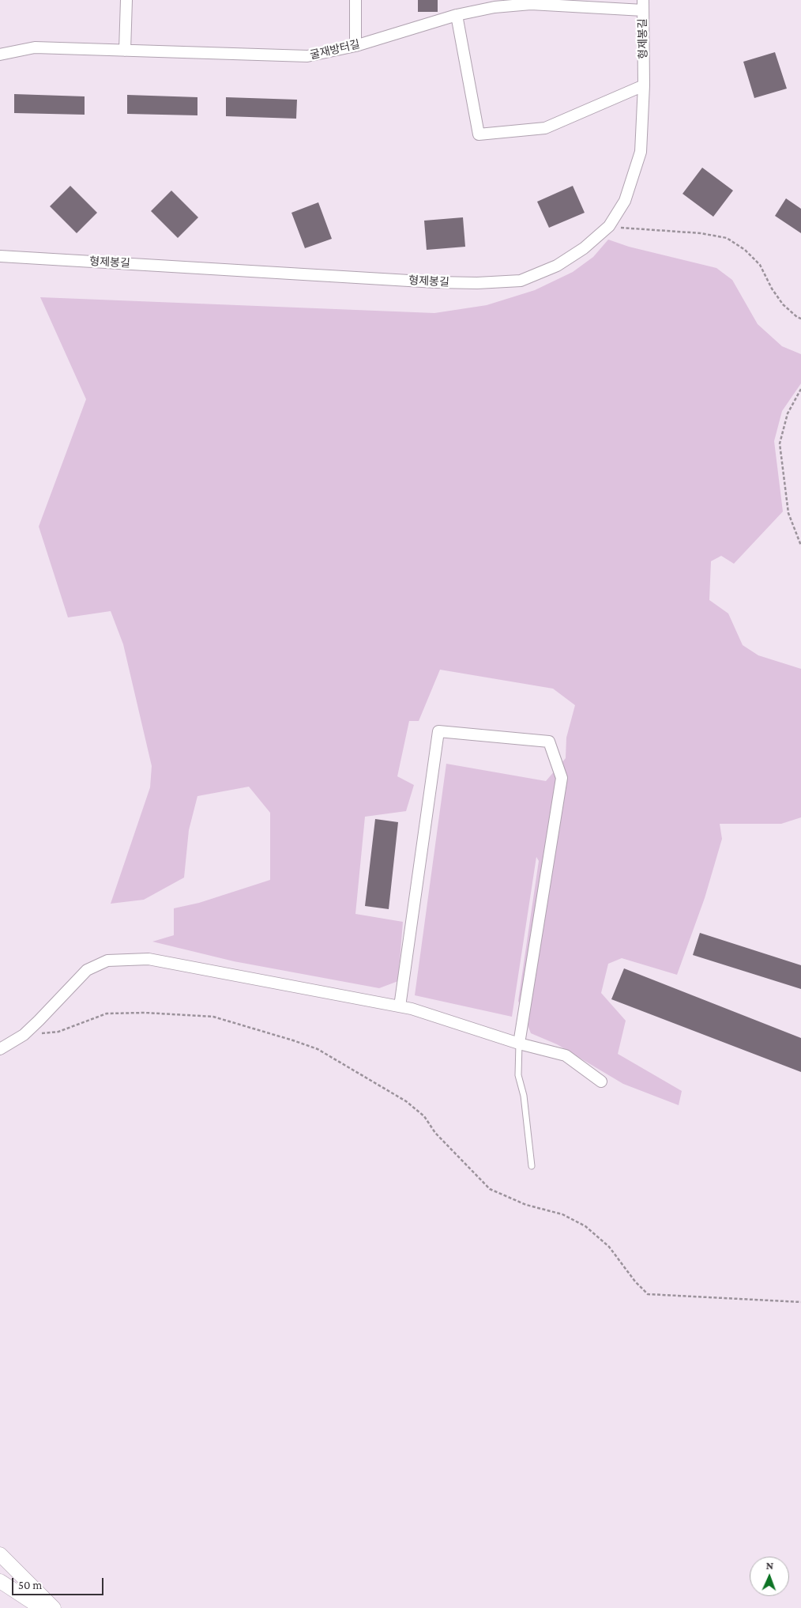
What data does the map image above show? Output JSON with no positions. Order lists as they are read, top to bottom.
{
  "streets": {
    "street": ["형제봉길", "굴재방터길"]
  },
  "crossings": [
    ["형제봉길", "굴재방터길"]
  ],
  "scale_bar": "50 m",
  "north": "top"
}
